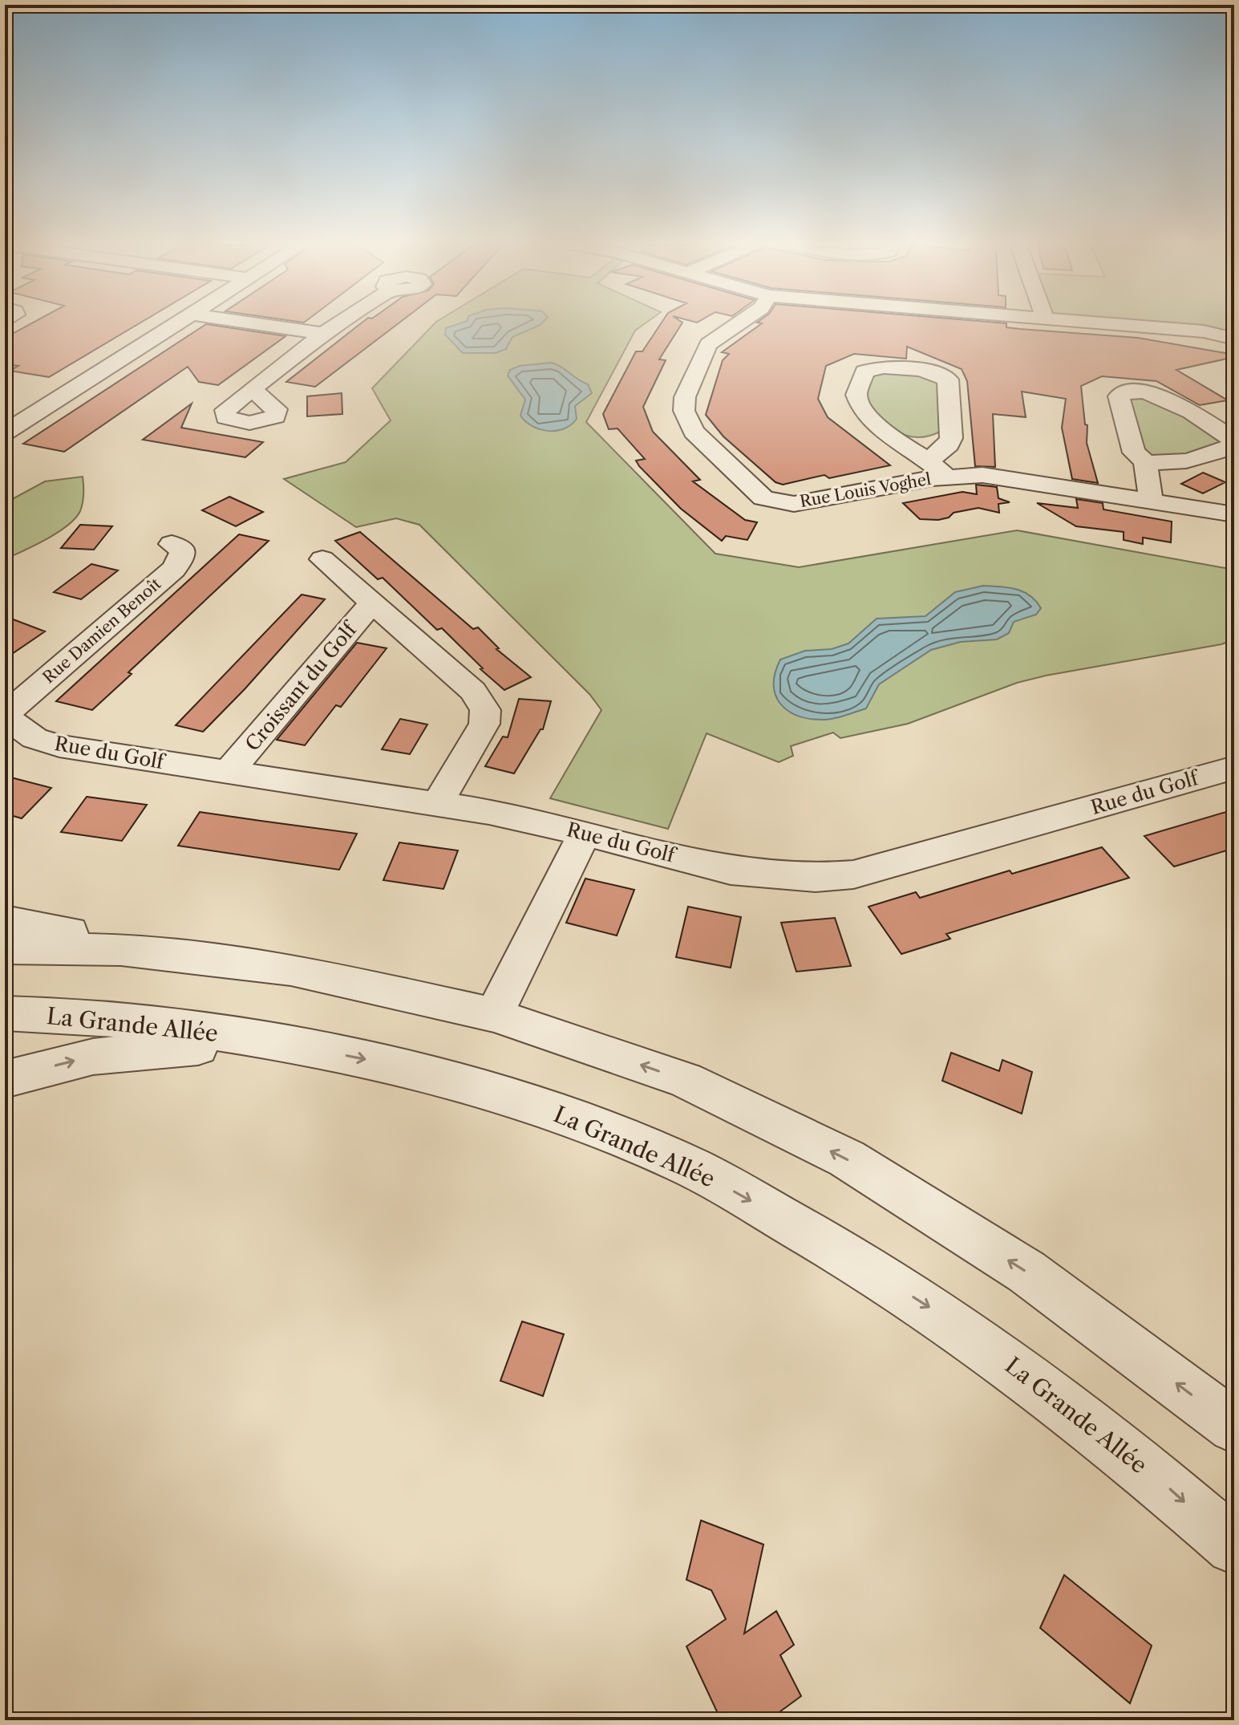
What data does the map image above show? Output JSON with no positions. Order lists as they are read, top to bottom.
{
  "streets": {
    "street": [
      "Rue Louis Voghel",
      "Rue Damien Benoît",
      "Croissant du Golf",
      "Rue du Golf",
      "La Grande Allée"
    ]
  },
  "crossings": [
    ["Rue Damien Benoît", "Rue du Golf"],
    ["Croissant du Golf", "Rue du Golf"]
  ]
}
